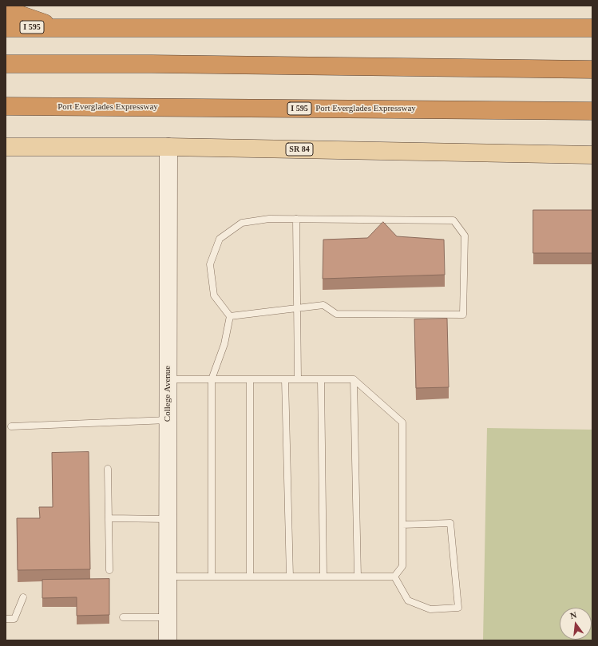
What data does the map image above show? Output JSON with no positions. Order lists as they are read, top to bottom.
{
  "streets": {
    "highway": ["I 595", "Port Everglades Expressway"],
    "main road": ["SR 84"],
    "street": ["College Avenue"]
  },
  "crossings": [
    ["SR 84", "College Avenue"]
  ],
  "north": "top"
}
